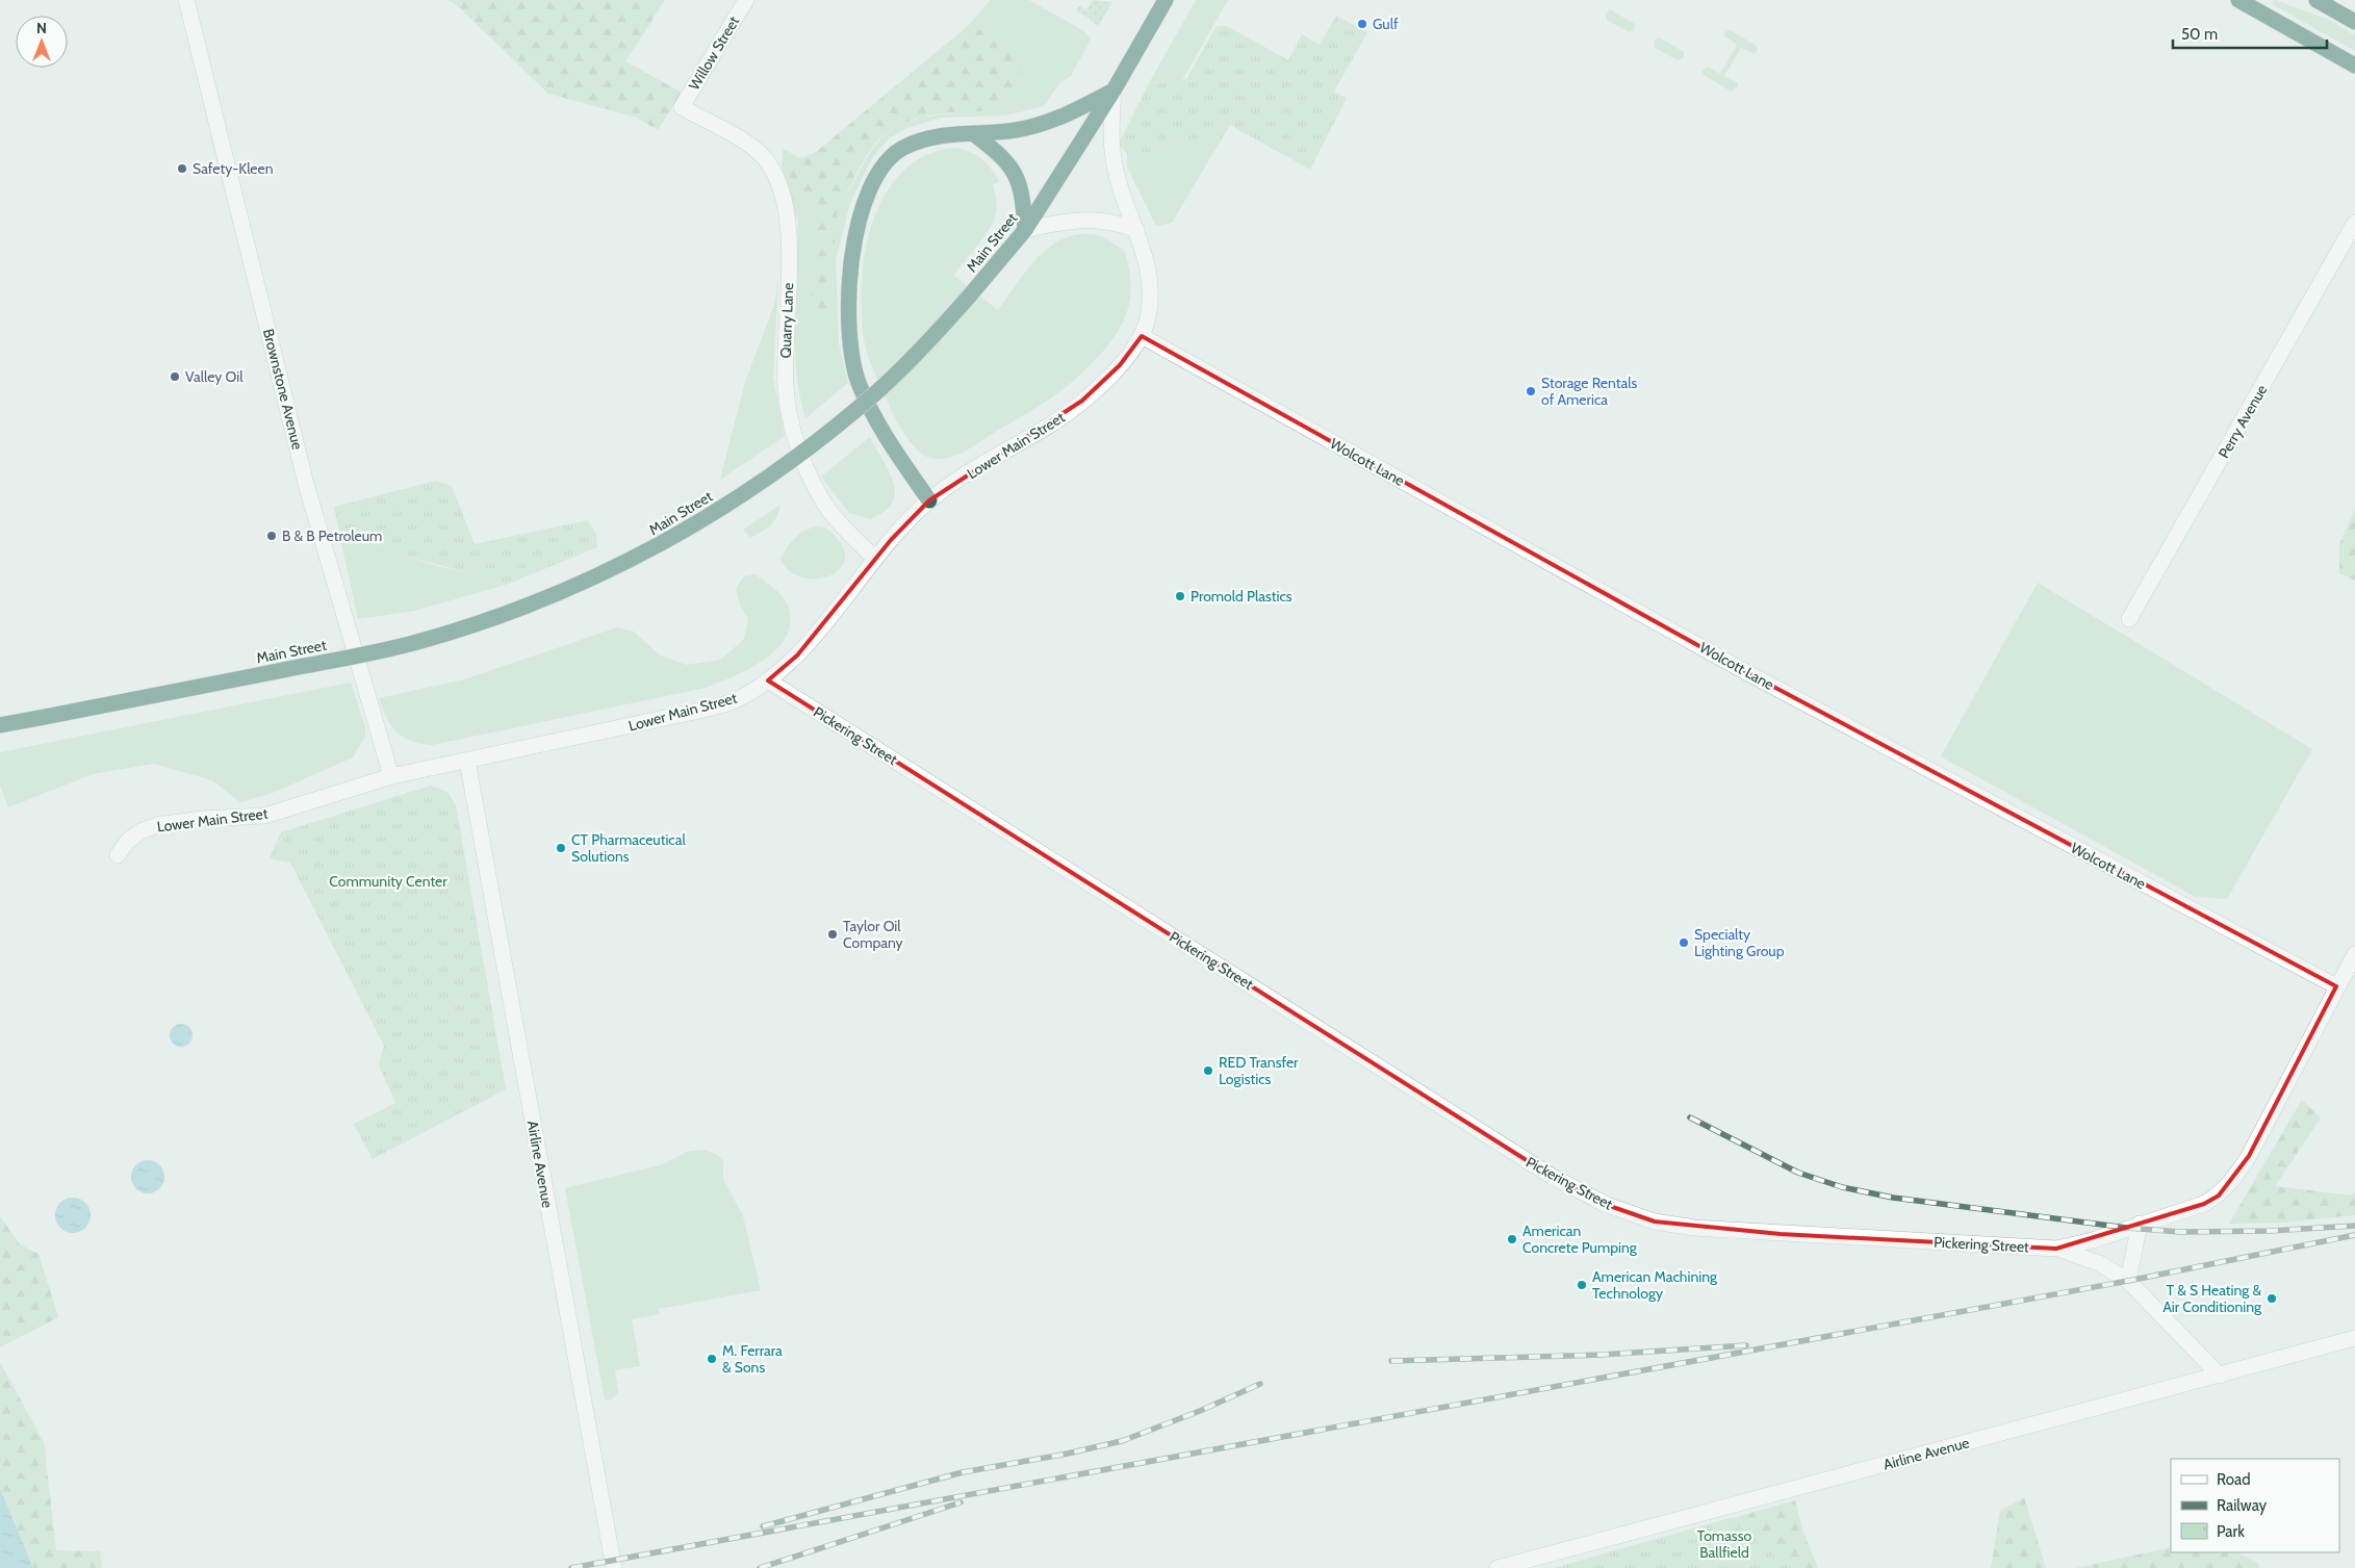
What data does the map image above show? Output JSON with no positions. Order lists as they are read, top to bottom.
{
  "streets": {
    "highway": ["Main Street"],
    "street": [
      "Willow Street",
      "Quarry Lane",
      "Brownstone Avenue",
      "Perry Avenue",
      "Lower Main Street",
      "Wolcott Lane",
      "Pickering Street",
      "Airline Avenue"
    ]
  },
  "crossings": [
    ["Willow Street", "Quarry Lane"],
    ["Main Street", "Lower Main Street"],
    ["Quarry Lane", "Lower Main Street"],
    ["Brownstone Avenue", "Lower Main Street"],
    ["Lower Main Street", "Wolcott Lane"],
    ["Lower Main Street", "Pickering Street"],
    ["Lower Main Street", "Airline Avenue"],
    ["Wolcott Lane", "Pickering Street"]
  ],
  "parks": ["Community Center", "Tomasso Ballfield"],
  "places": [
    "Gulf",
    "Safety-Kleen",
    "Valley Oil",
    "Storage Rentals of America",
    "B & B Petroleum",
    "Promold Plastics",
    "CT Pharmaceutical Solutions",
    "Taylor Oil Company",
    "Specialty Lighting Group",
    "RED Transfer Logistics",
    "American Concrete Pumping",
    "American Machining Technology",
    "T & S Heating & Air Conditioning",
    "M. Ferrara & Sons"
  ],
  "legend": ["Road", "Railway", "Park"],
  "scale_bar": "50 m",
  "north": "top"
}
